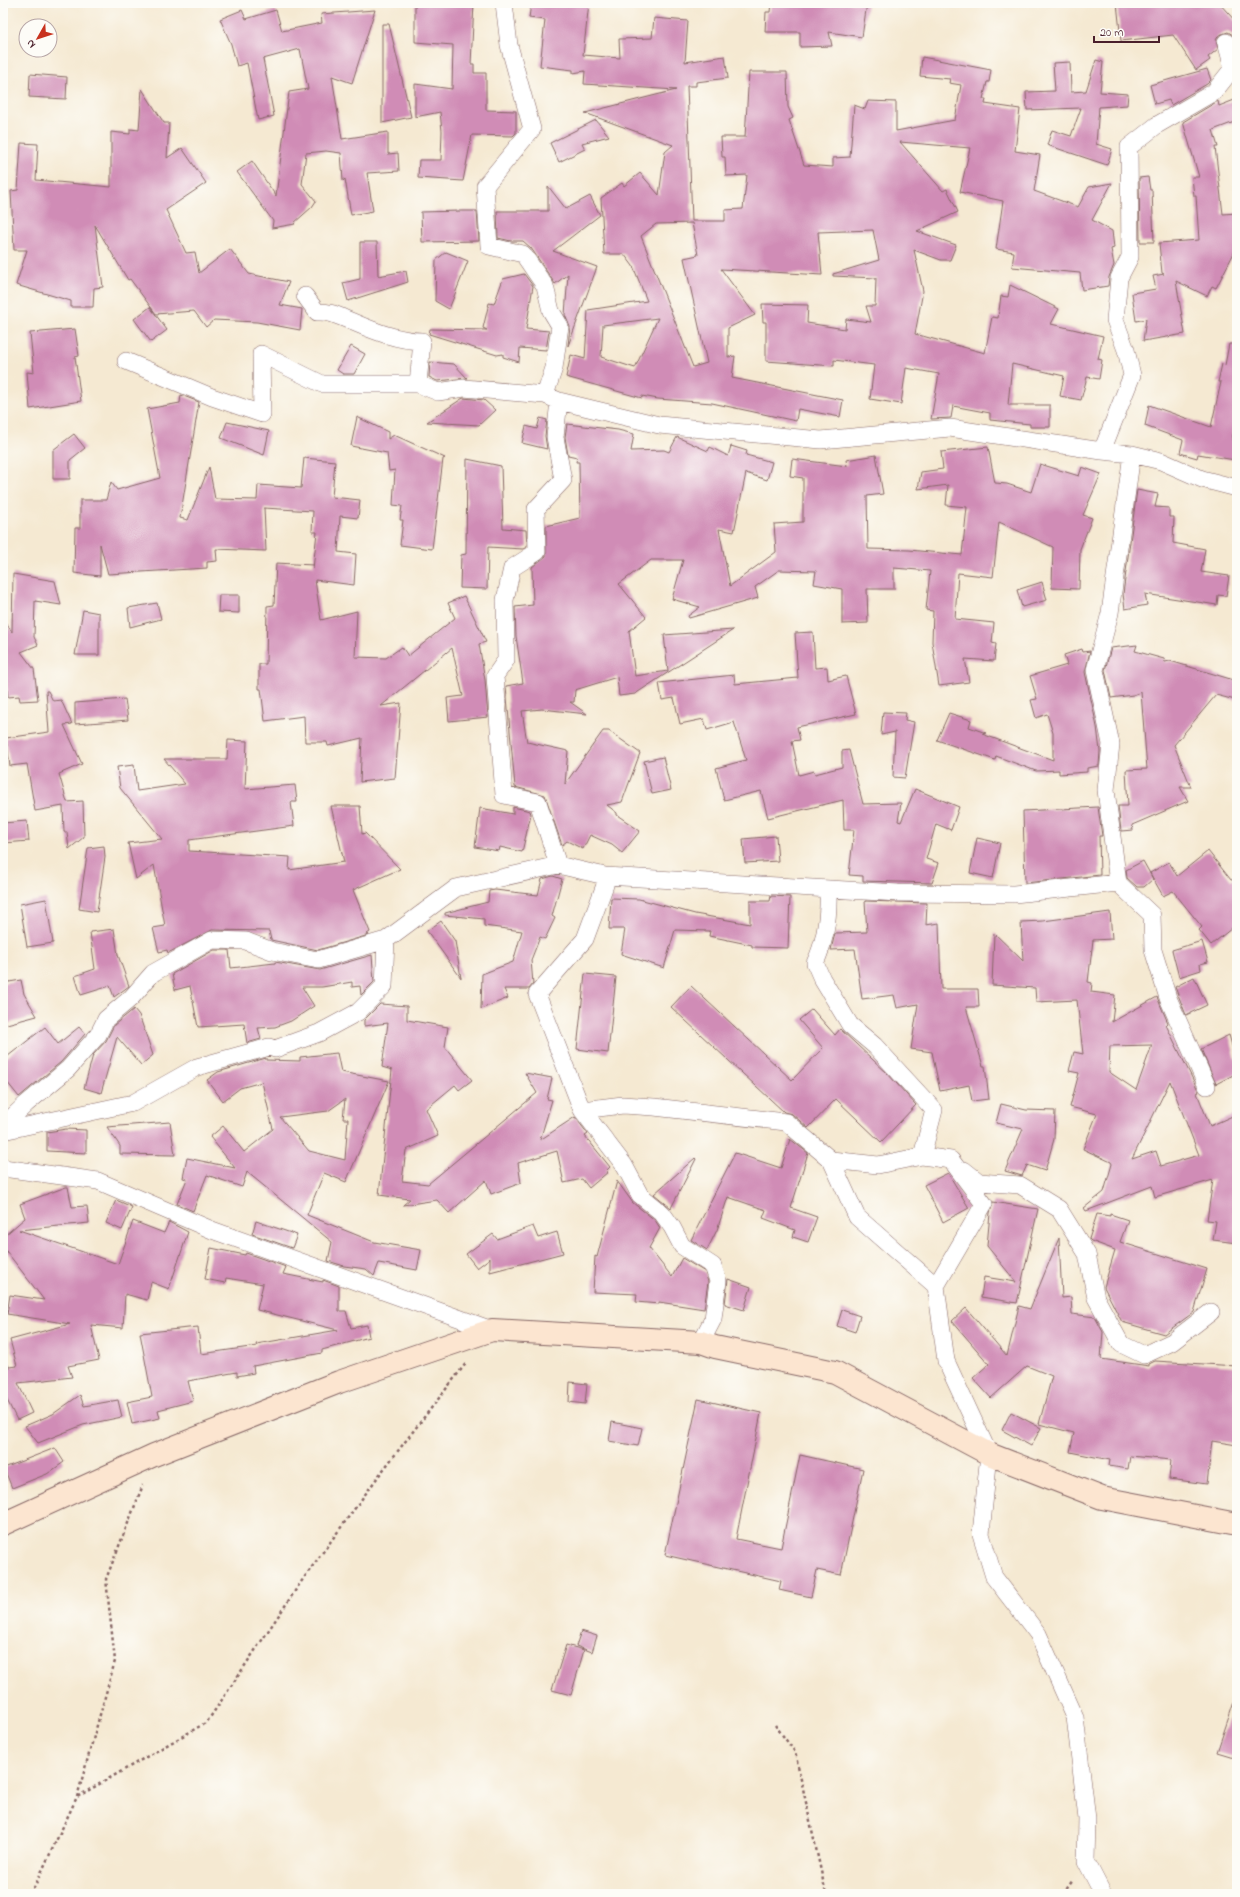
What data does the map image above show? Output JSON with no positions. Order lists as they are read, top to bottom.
{
  "scale_bar": "20 m",
  "north": "bottom left"
}
